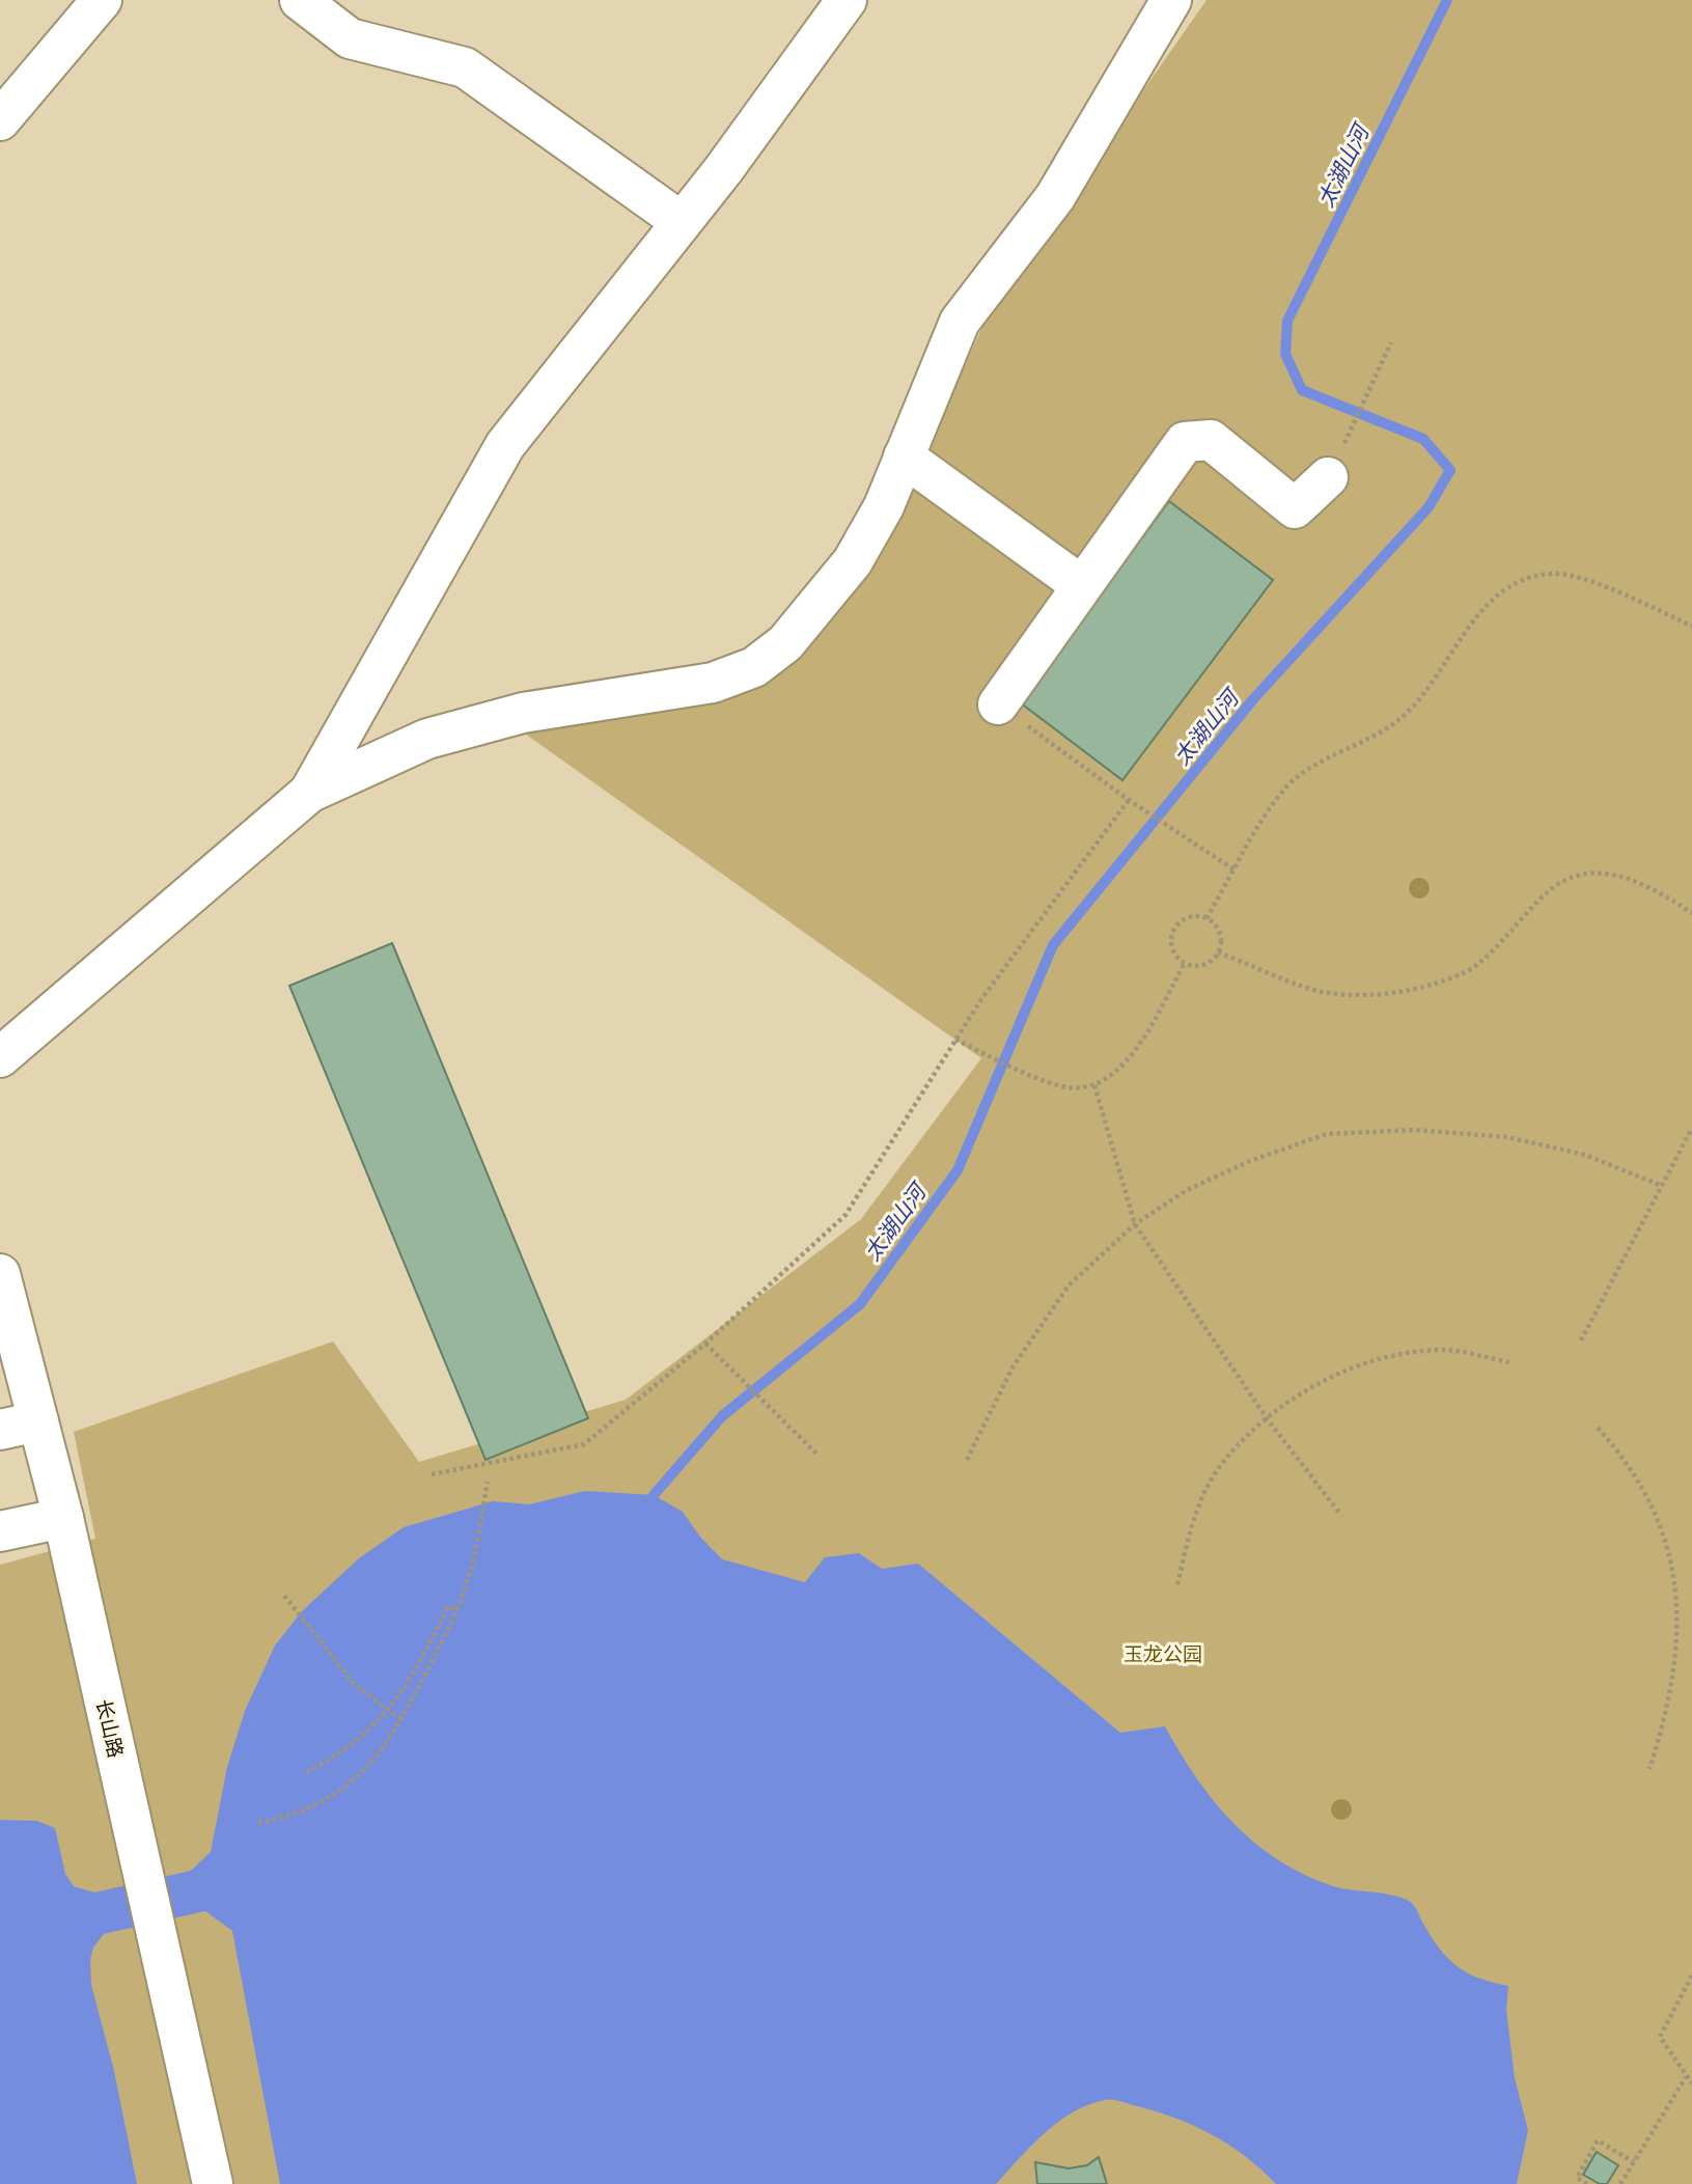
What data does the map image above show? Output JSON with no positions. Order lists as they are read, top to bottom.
{
  "streets": {
    "street": ["长山路"]
  },
  "water": ["太湖山河"],
  "parks": ["玉龙公园"]
}
